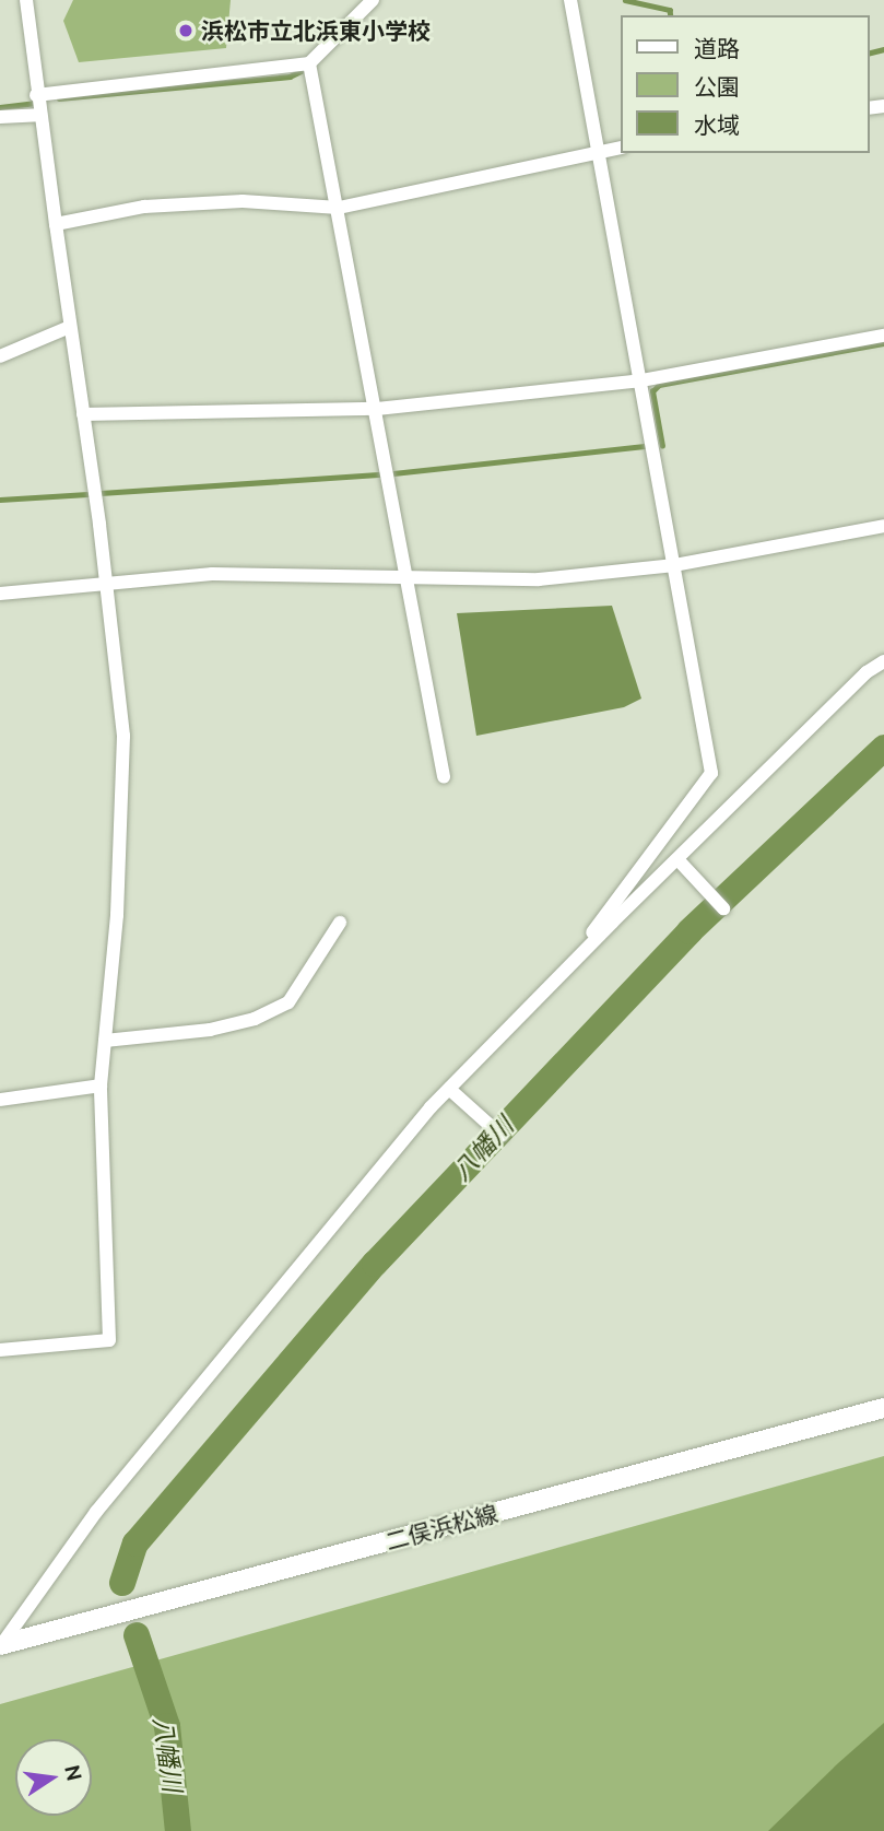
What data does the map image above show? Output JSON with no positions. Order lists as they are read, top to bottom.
{
  "streets": {
    "main road": ["二俣浜松線"]
  },
  "water": ["八幡川"],
  "places": ["浜松市立北浜東小学校"],
  "legend": ["道路", "公園", "水域"],
  "north": "right"
}
